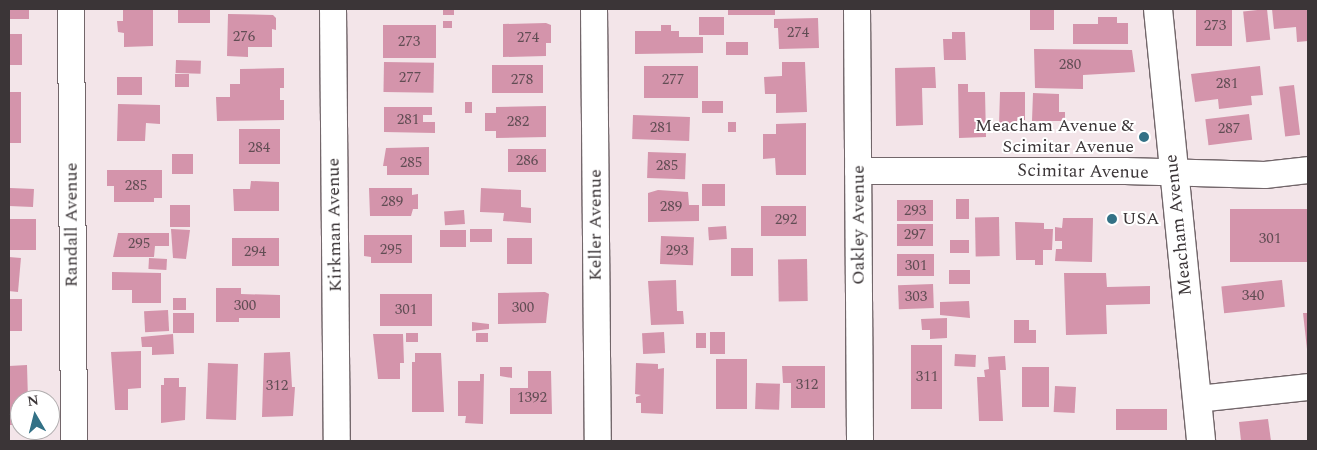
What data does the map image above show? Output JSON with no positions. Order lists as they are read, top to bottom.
{
  "streets": {
    "main road": ["Meacham Avenue"],
    "street": [
      "Scimitar Avenue",
      "Randall Avenue",
      "Kirkman Avenue",
      "Keller Avenue",
      "Oakley Avenue"
    ]
  },
  "crossings": [
    ["Scimitar Avenue", "Oakley Avenue"],
    ["Scimitar Avenue", "Meacham Avenue"]
  ],
  "places": ["Meacham Avenue & Scimitar Avenue", "USA"],
  "house_numbers": [
    "273",
    "274",
    "276",
    "274",
    "273",
    "280",
    "277",
    "278",
    "277",
    "281",
    "281",
    "282",
    "281",
    "287",
    "284",
    "286",
    "285",
    "285",
    "285",
    "289",
    "289",
    "293",
    "292",
    "297",
    "301",
    "295",
    "295",
    "293",
    "294",
    "301",
    "340",
    "303",
    "300",
    "300",
    "301",
    "311",
    "312",
    "312",
    "1392"
  ],
  "north": "top"
}
